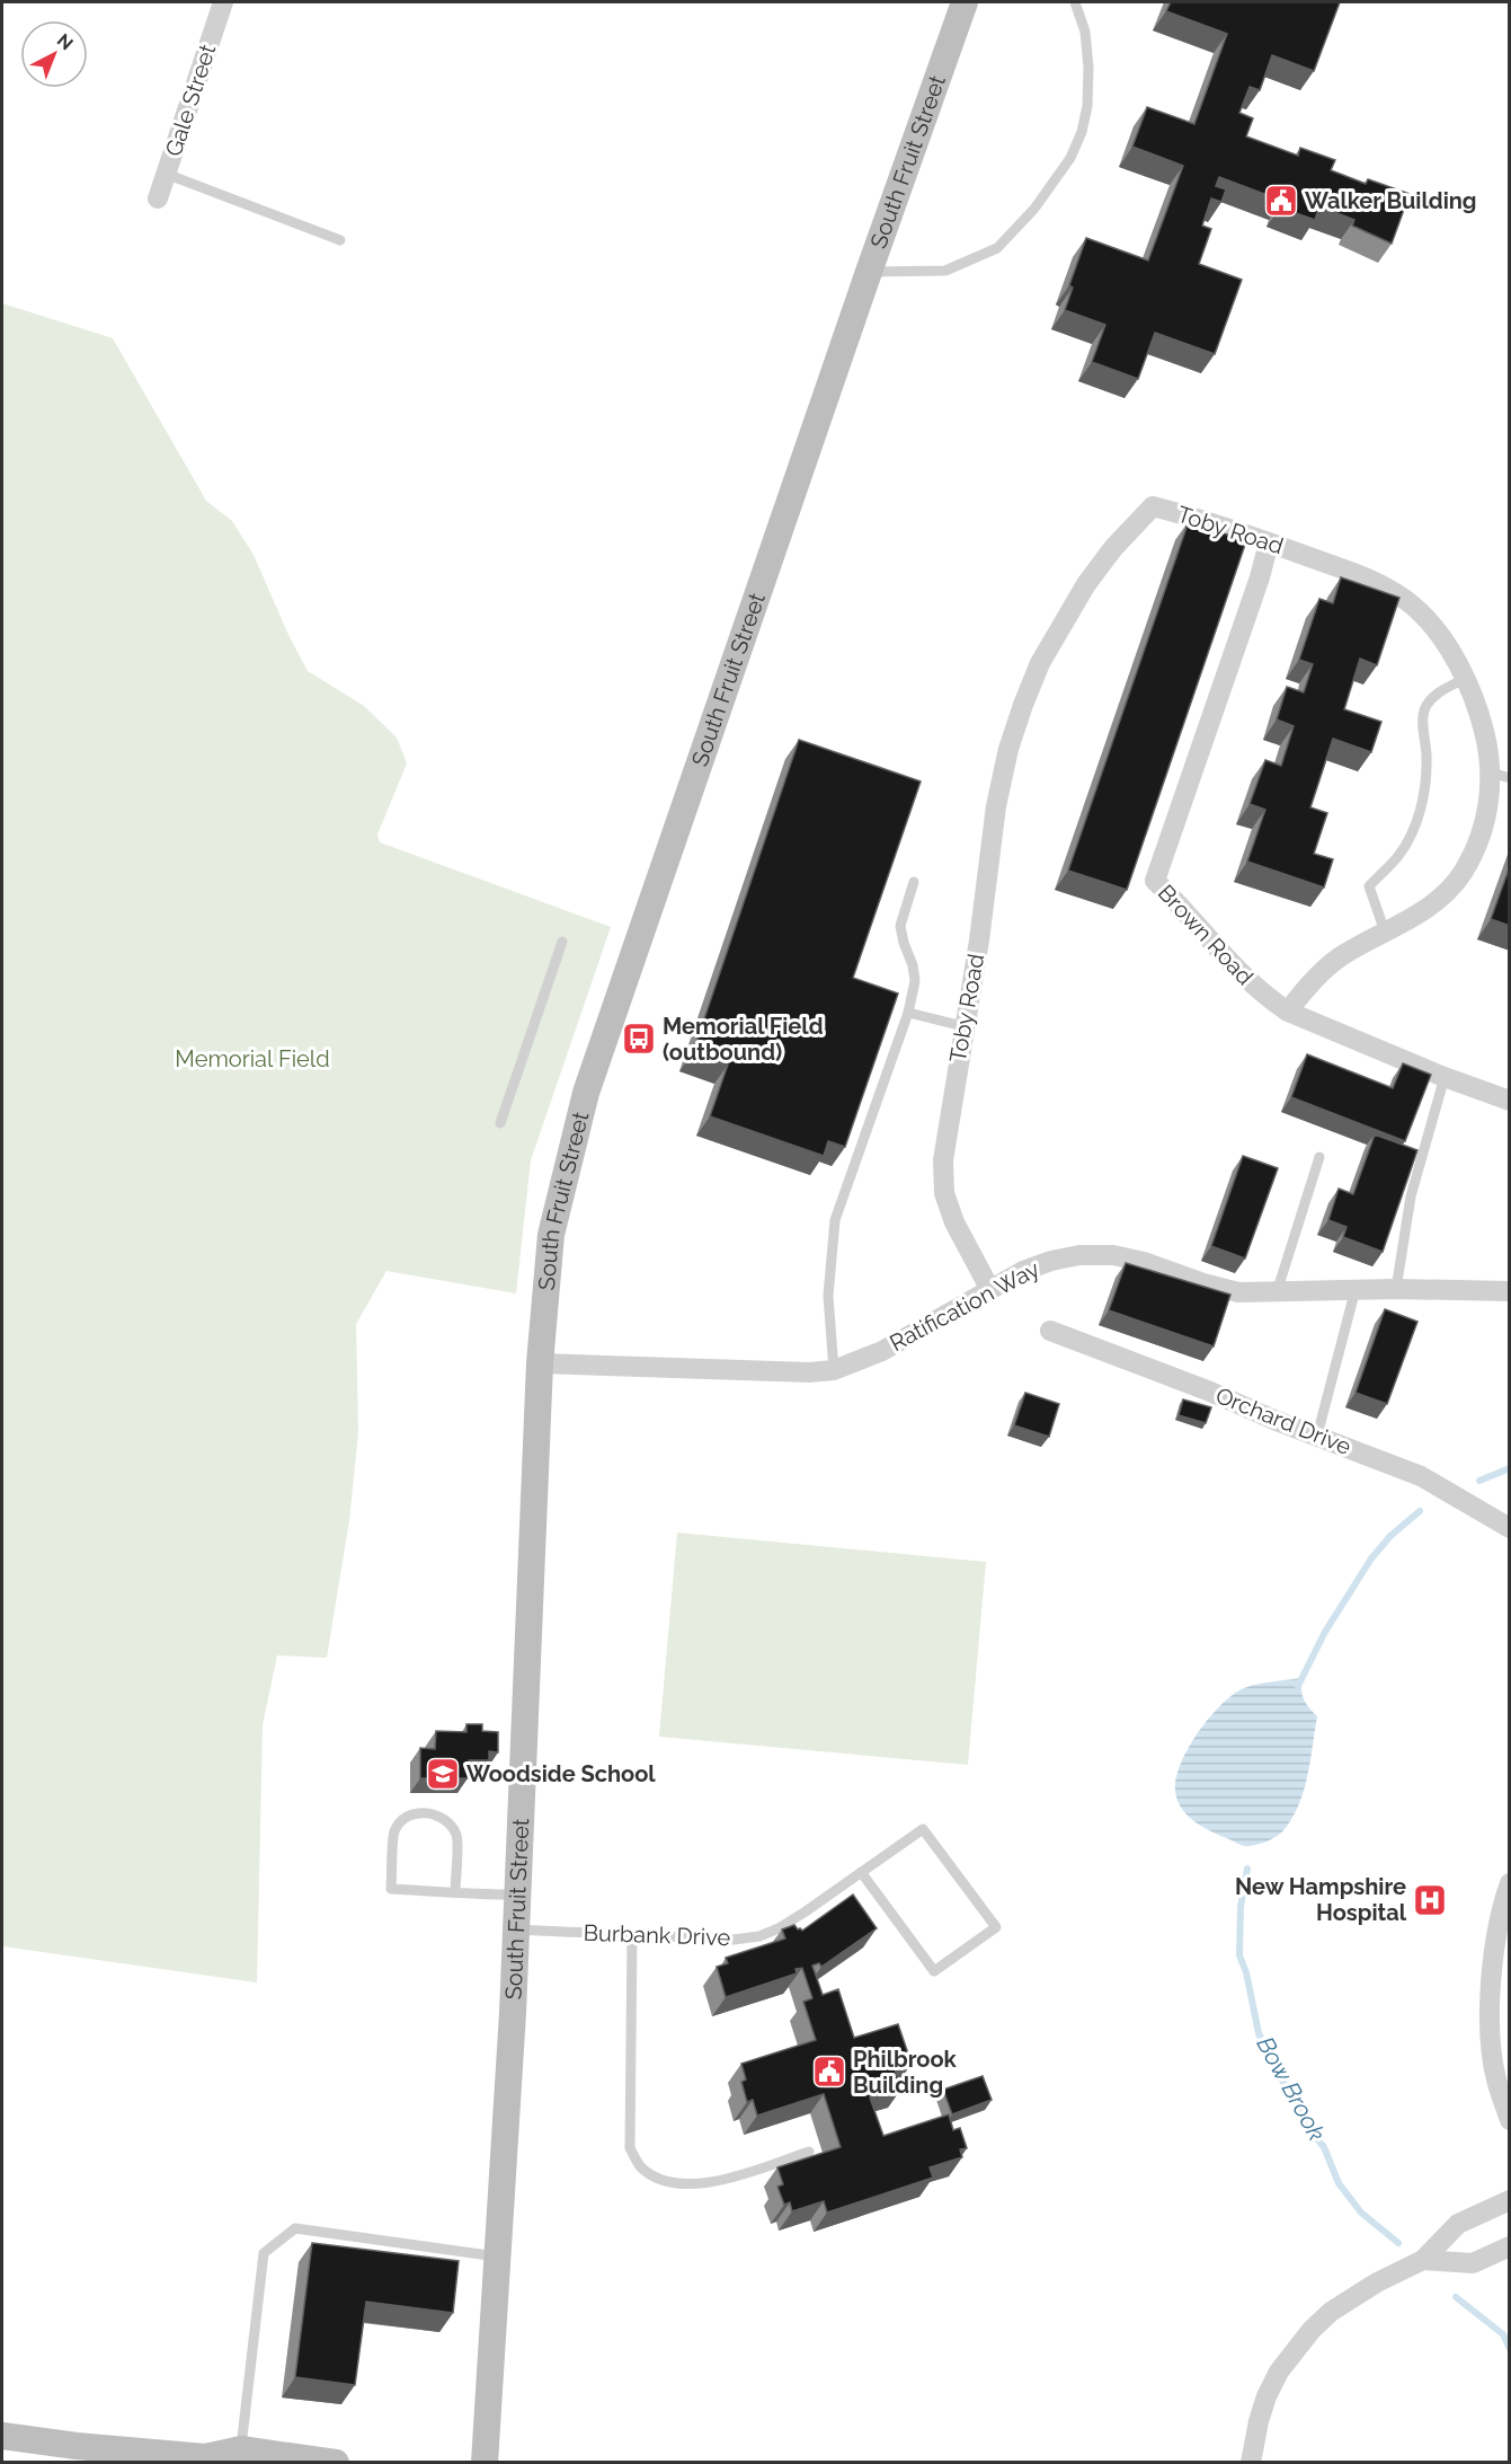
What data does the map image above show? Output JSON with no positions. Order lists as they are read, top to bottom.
{
  "streets": {
    "street": [
      "Gale Street",
      "South Fruit Street",
      "Toby Road",
      "Brown Road",
      "Ratification Way",
      "Orchard Drive"
    ],
    "lane": ["Burbank Drive"]
  },
  "crossings": [
    ["South Fruit Street", "Ratification Way"],
    ["South Fruit Street", "Burbank Drive"],
    ["Toby Road", "Brown Road"],
    ["Toby Road", "Ratification Way"]
  ],
  "water": ["Bow Brook"],
  "parks": ["Memorial Field"],
  "places": {
    "public building": ["Walker Building", "Philbrook Building"],
    "bus stop": ["Memorial Field (outbound)"],
    "school or university": ["Woodside School"],
    "hospital": ["New Hampshire Hospital"]
  },
  "north": "top right"
}
